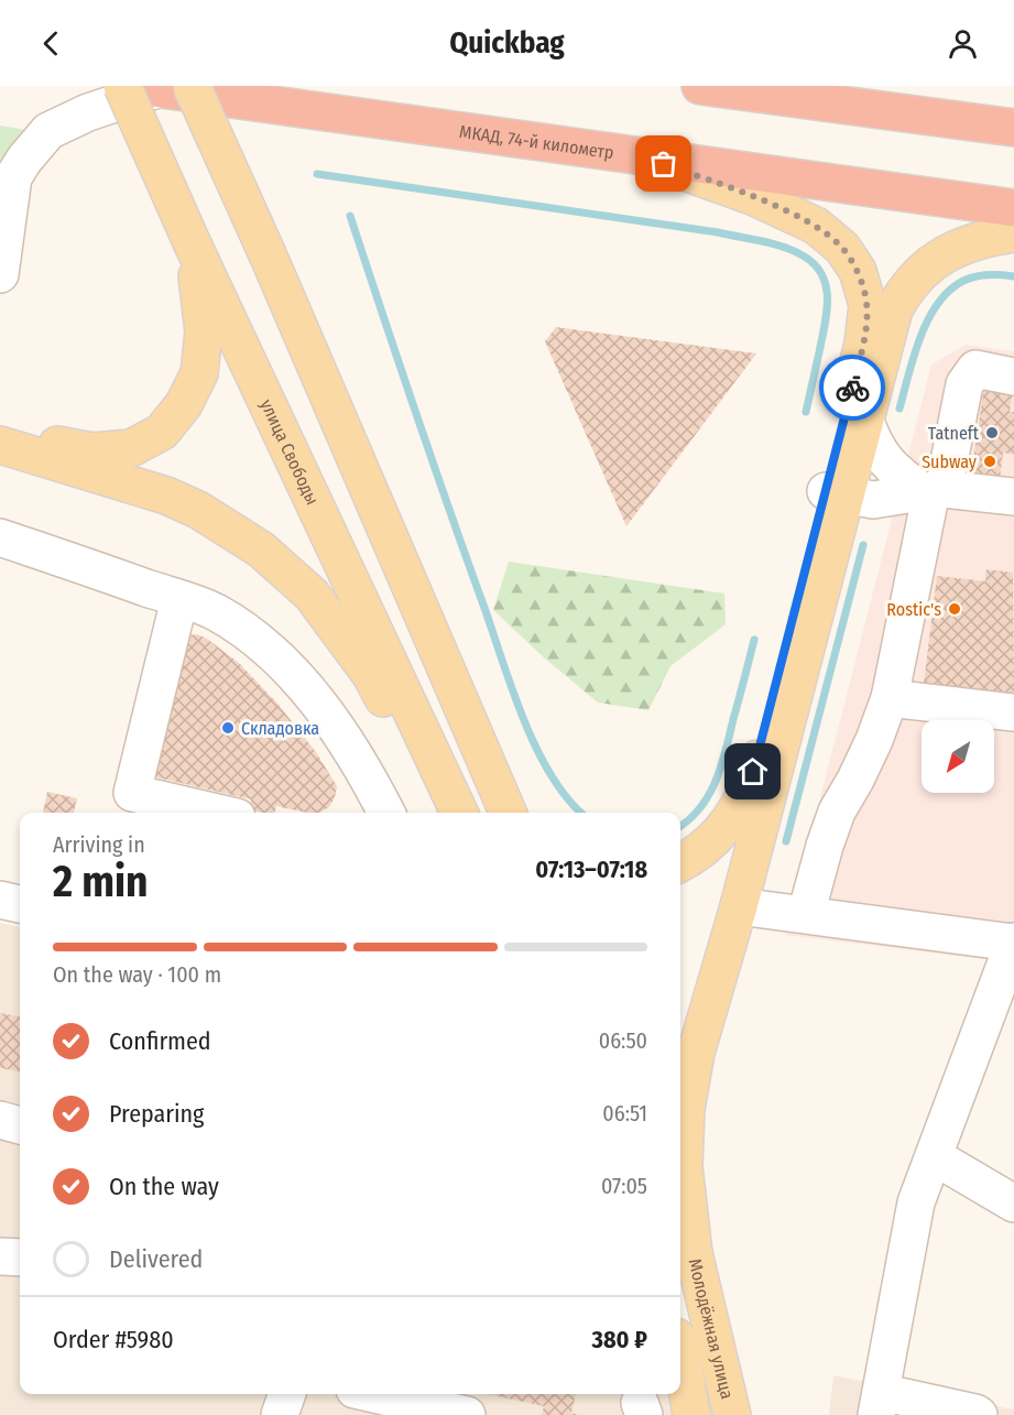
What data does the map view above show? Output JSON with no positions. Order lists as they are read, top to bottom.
{
  "streets": {
    "highway": ["МКАД, 74-й километр"],
    "main road": ["улица Свободы", "Молодёжная улица"]
  },
  "places": [
    "Tatneft",
    "Subway",
    "Rostic's",
    "Складовка"
  ],
  "north": "bottom left",
  "page": {
    "header": "Quickbag",
    "heading": ["2 min", "Arriving in", "07:13–07:18"],
    "panel": ["Order #5980", "380 ₽"],
    "bar": "On the way · 100 m",
    "list": [
      ["Confirmed", "06:50"],
      ["Preparing", "06:51"],
      ["On the way", "07:05"],
      "Delivered"
    ]
  }
}
